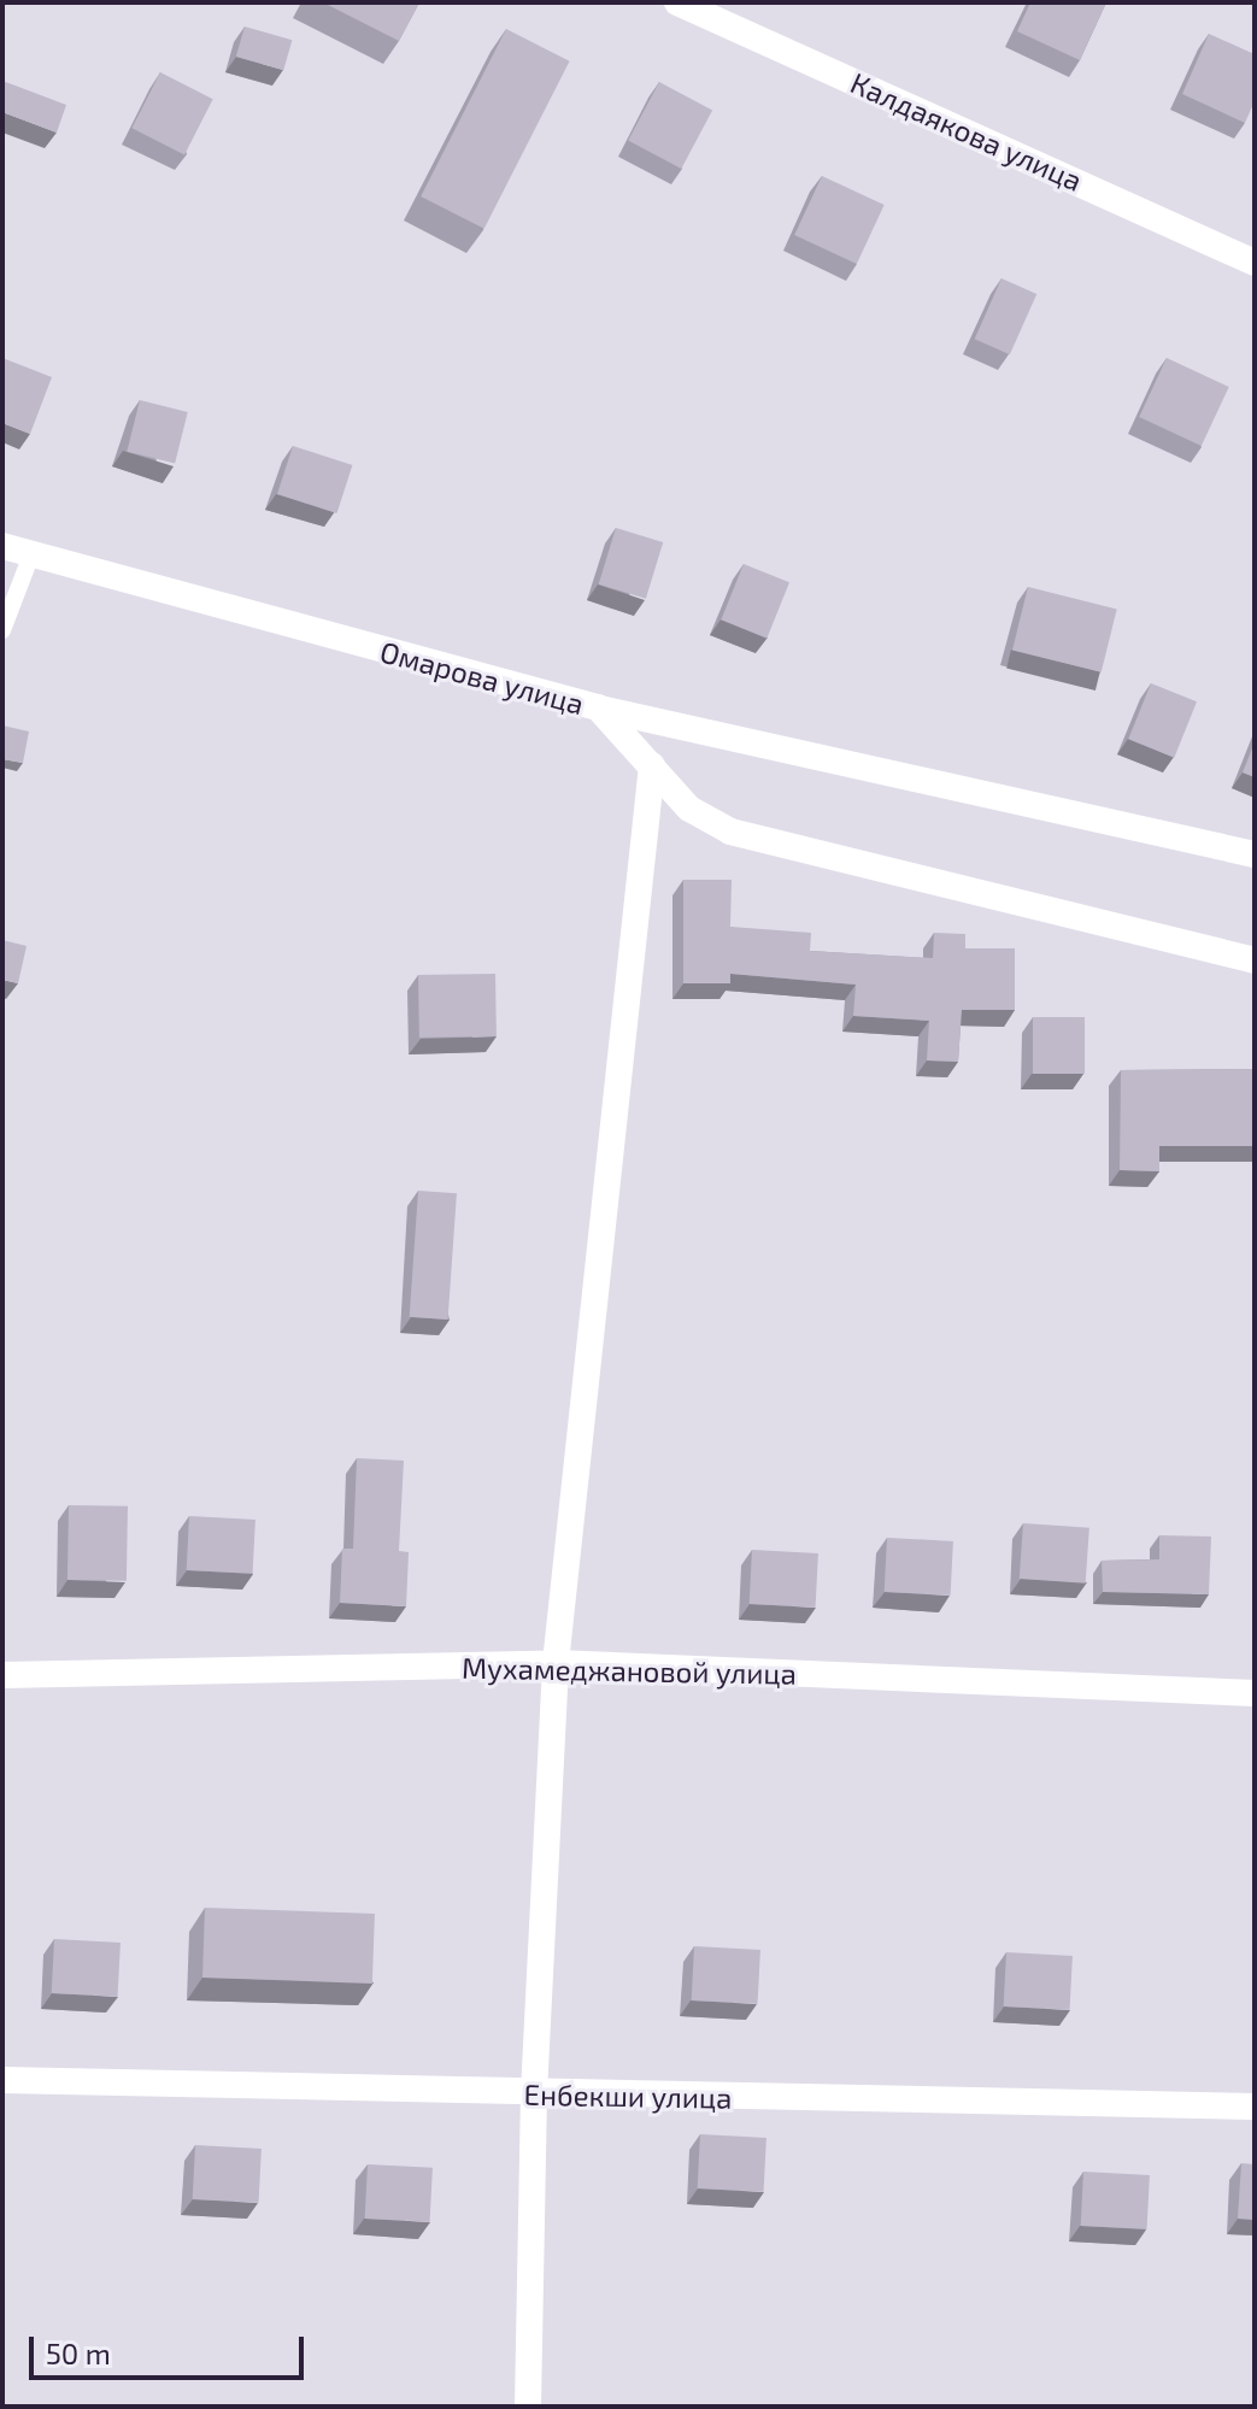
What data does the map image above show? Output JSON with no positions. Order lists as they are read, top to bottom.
{
  "streets": {
    "street": [
      "Калдаякова улица",
      "Омарова улица",
      "Мухамеджановой улица",
      "Енбекши улица"
    ]
  },
  "scale_bar": "50 m"
}
